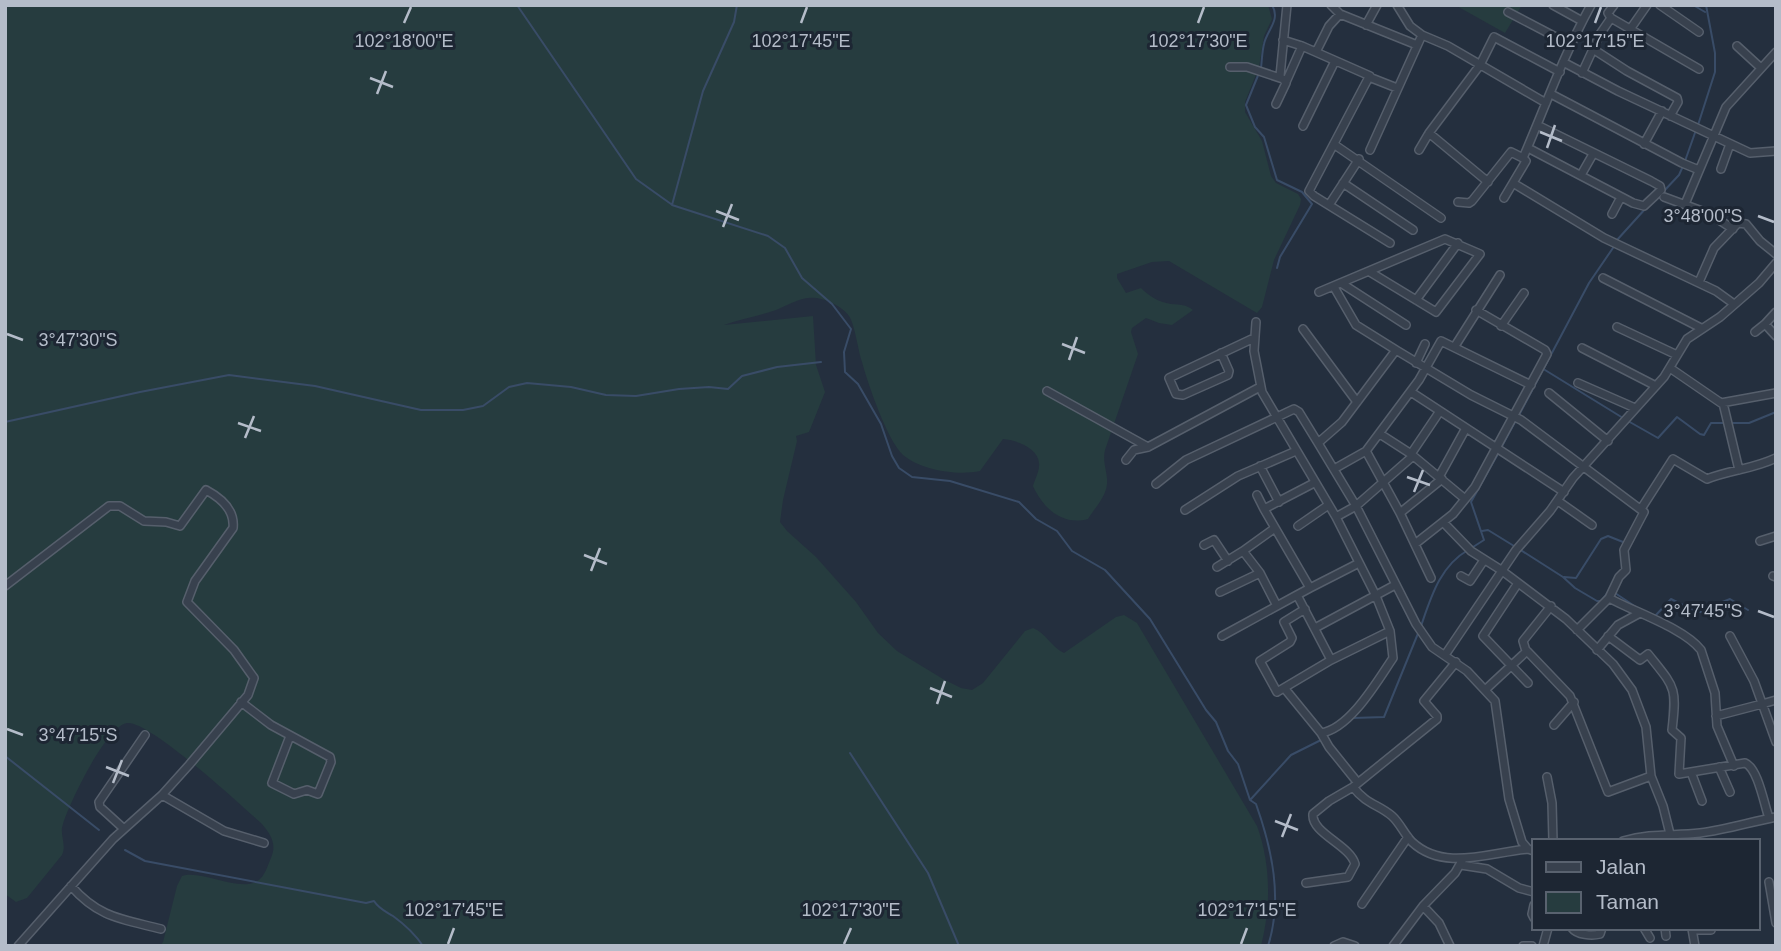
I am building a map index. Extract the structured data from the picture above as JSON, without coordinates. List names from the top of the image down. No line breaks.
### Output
{"legend":["Jalan","Taman"],"coordinates":["102°18'00\"E","102°17'45\"E","102°17'30\"E","102°17'15\"E","3°48'00\"S","3°47'30\"S","3°47'45\"S","3°47'15\"S"]}
